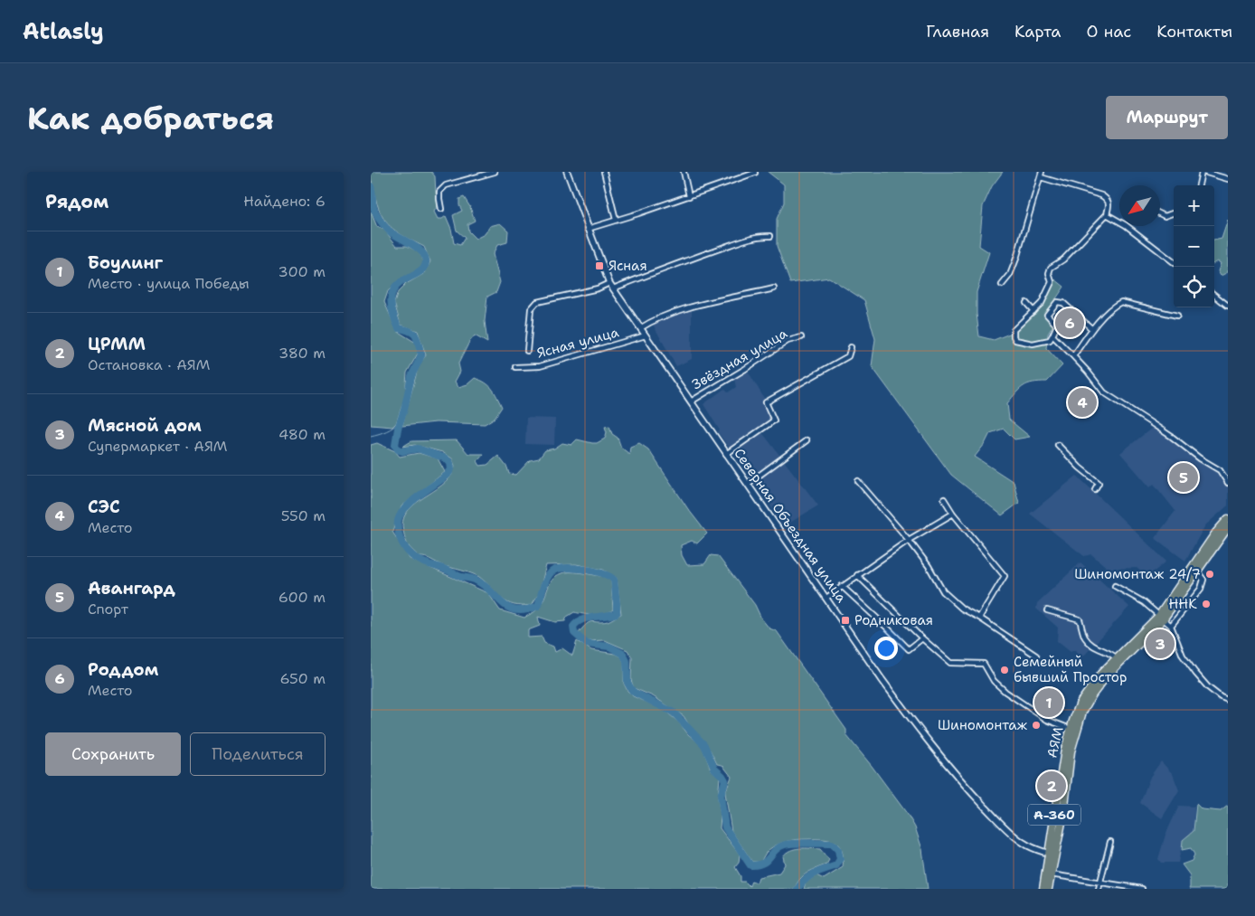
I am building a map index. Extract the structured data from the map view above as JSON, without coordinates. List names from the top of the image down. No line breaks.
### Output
{"streets":{"highway":["АЯМ","А-360"],"street":["Ясная улица","Звёздная улица","Северная Объездная улица"]},"crossings":[["Ясная улица","Северная Объездная улица"],["Звёздная улица","Северная Объездная улица"],["Северная Объездная улица","АЯМ"]],"places":{"transit":["Ясная","Родниковая"],"other":["Шиномонтаж 24/7","ННК","Семейный бывший Простор","Шиномонтаж"]},"north":"bottom left","page":{"header":"Atlasly","nav":["Главная","Карта","О нас","Контакты"],"buttons":["Маршрут",["Сохранить","Поделиться"]],"title":"Как добраться","heading":["Рядом","Найдено: 6"],"map_buttons":["+","−"],"list":[{"mark":"1","name":"Боулинг","note":"Место · улица Победы","value":"300 m"},{"mark":"2","name":"ЦРММ","note":"Остановка · АЯМ","value":"380 m"},{"mark":"3","name":"Мясной дом","note":"Супермаркет · АЯМ","value":"480 m"},{"mark":"4","name":"СЭС","note":"Место","value":"550 m"},{"mark":"5","name":"Авангард","note":"Спорт","value":"600 m"},{"mark":"6","name":"Роддом","note":"Место","value":"650 m"}],"pins":["6","4","5","3","1","2"]}}
